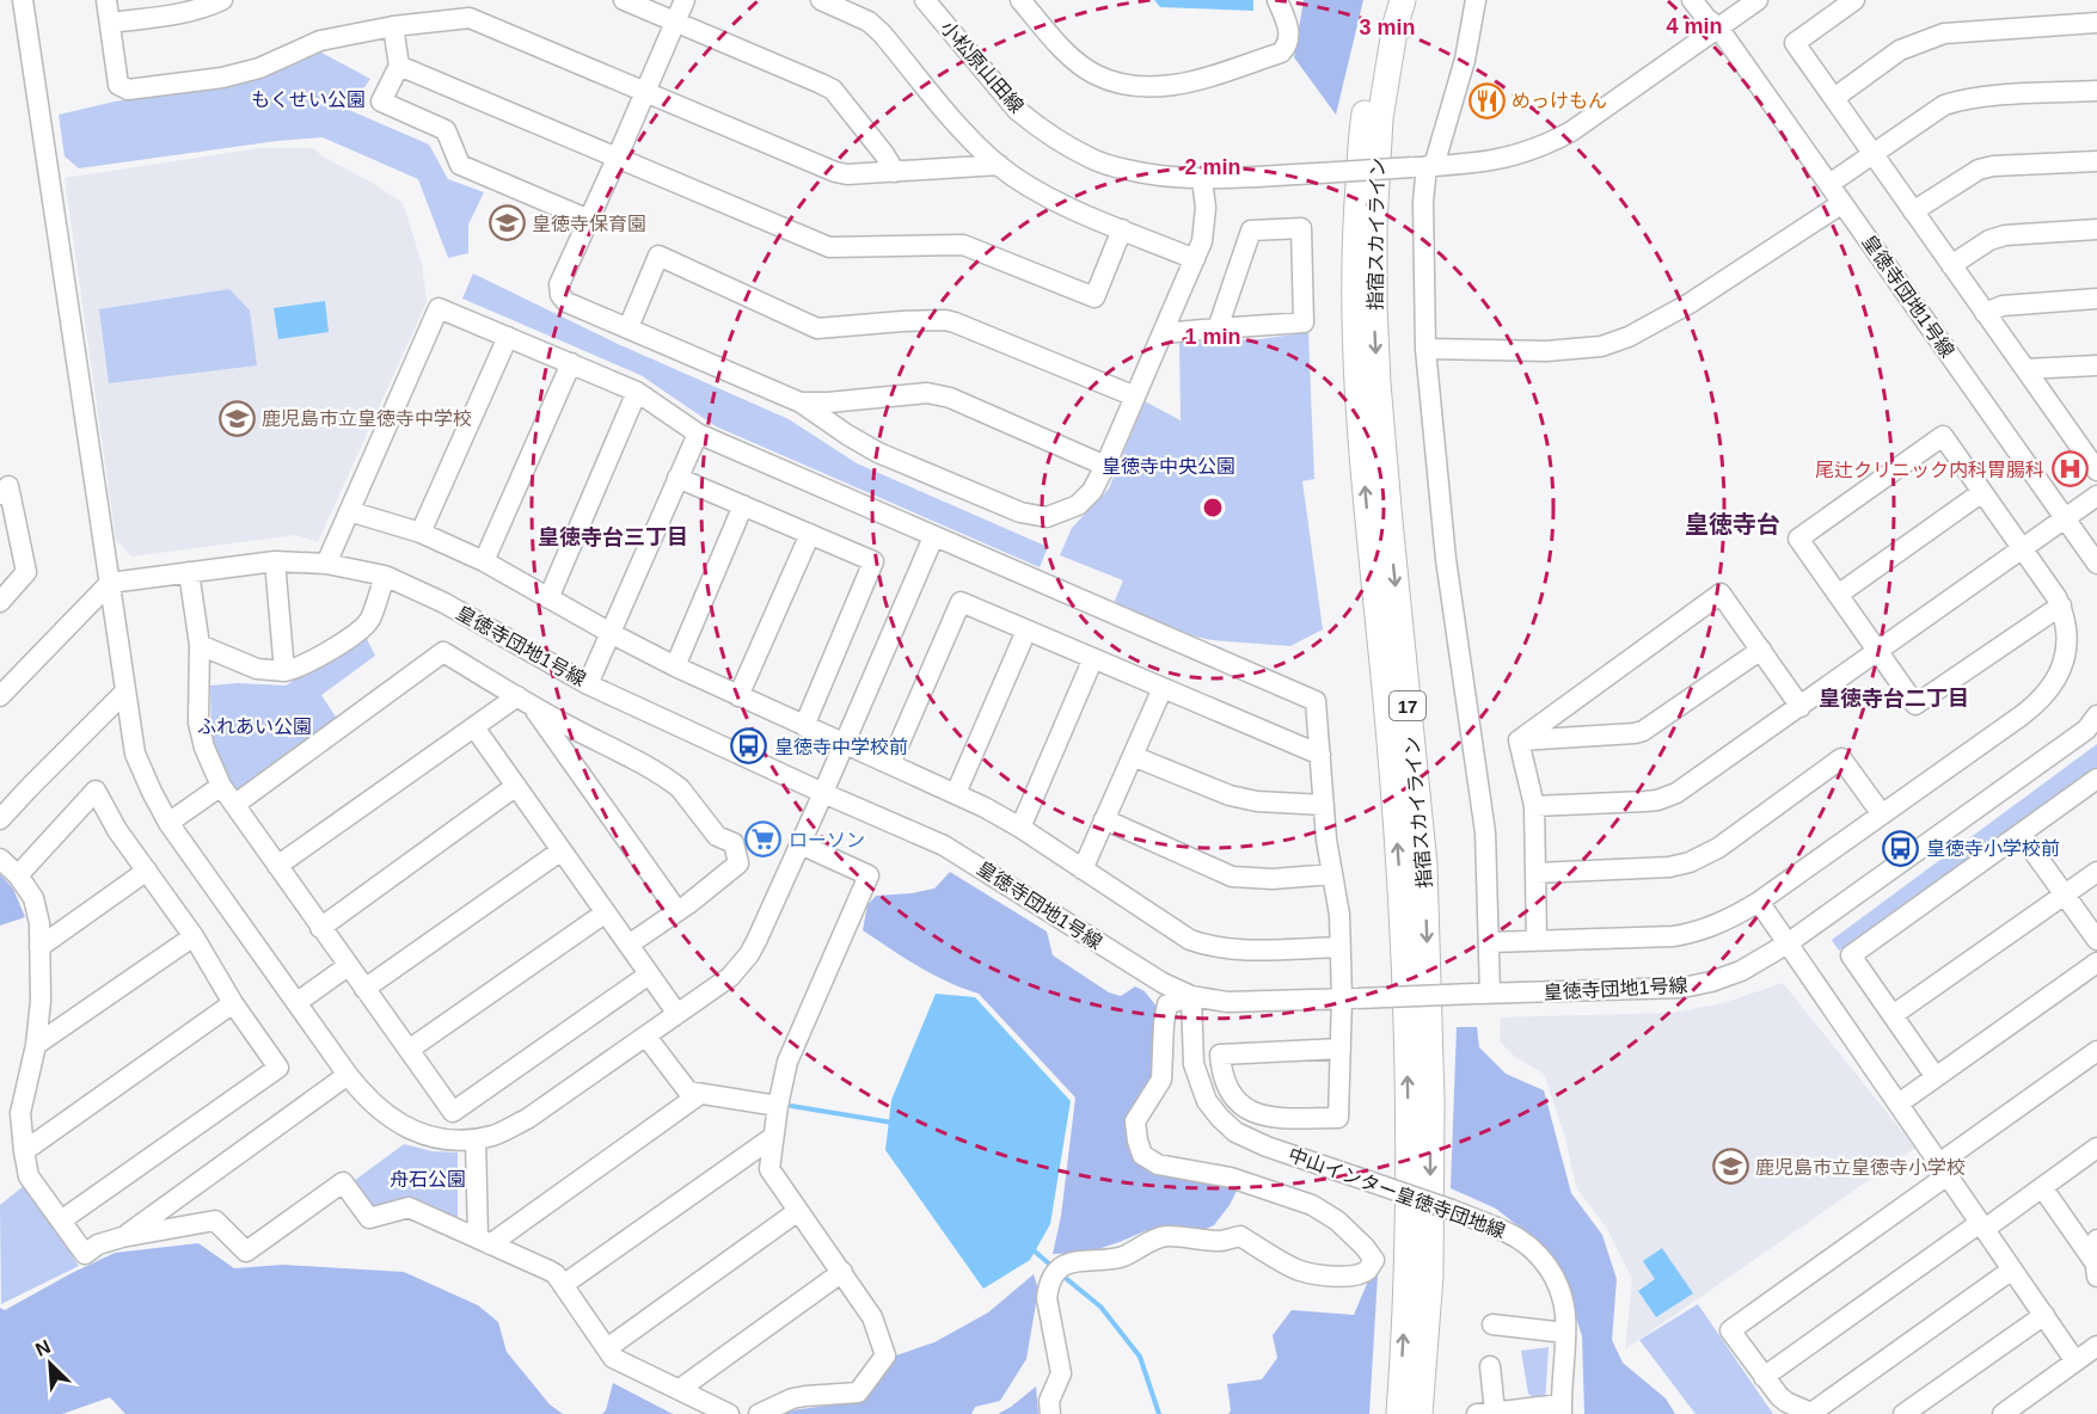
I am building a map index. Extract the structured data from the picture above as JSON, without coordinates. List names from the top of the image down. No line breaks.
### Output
{"streets":{"main road":["指宿スカイライン","17"],"street":["小松原山田線","皇徳寺団地1号線","中山インター皇徳寺団地線"]},"crossings":[["小松原山田線","皇徳寺団地1号線"],["皇徳寺団地1号線","中山インター皇徳寺団地線"]],"districts":["皇徳寺台","皇徳寺台三丁目","皇徳寺台二丁目"],"parks":["もくせい公園","皇徳寺中央公園","ふれあい公園","舟石公園"],"places":{"restaurant":["めっけもん"],"school or university":["皇徳寺保育園","鹿児島市立皇徳寺中学校","鹿児島市立皇徳寺小学校"],"hospital":["尾辻クリニック内科胃腸科"],"bus stop":["皇徳寺中学校前","皇徳寺小学校前"],"supermarket":["ローソン"]},"north":"top left","rings":["4 min","3 min","2 min","1 min"]}
